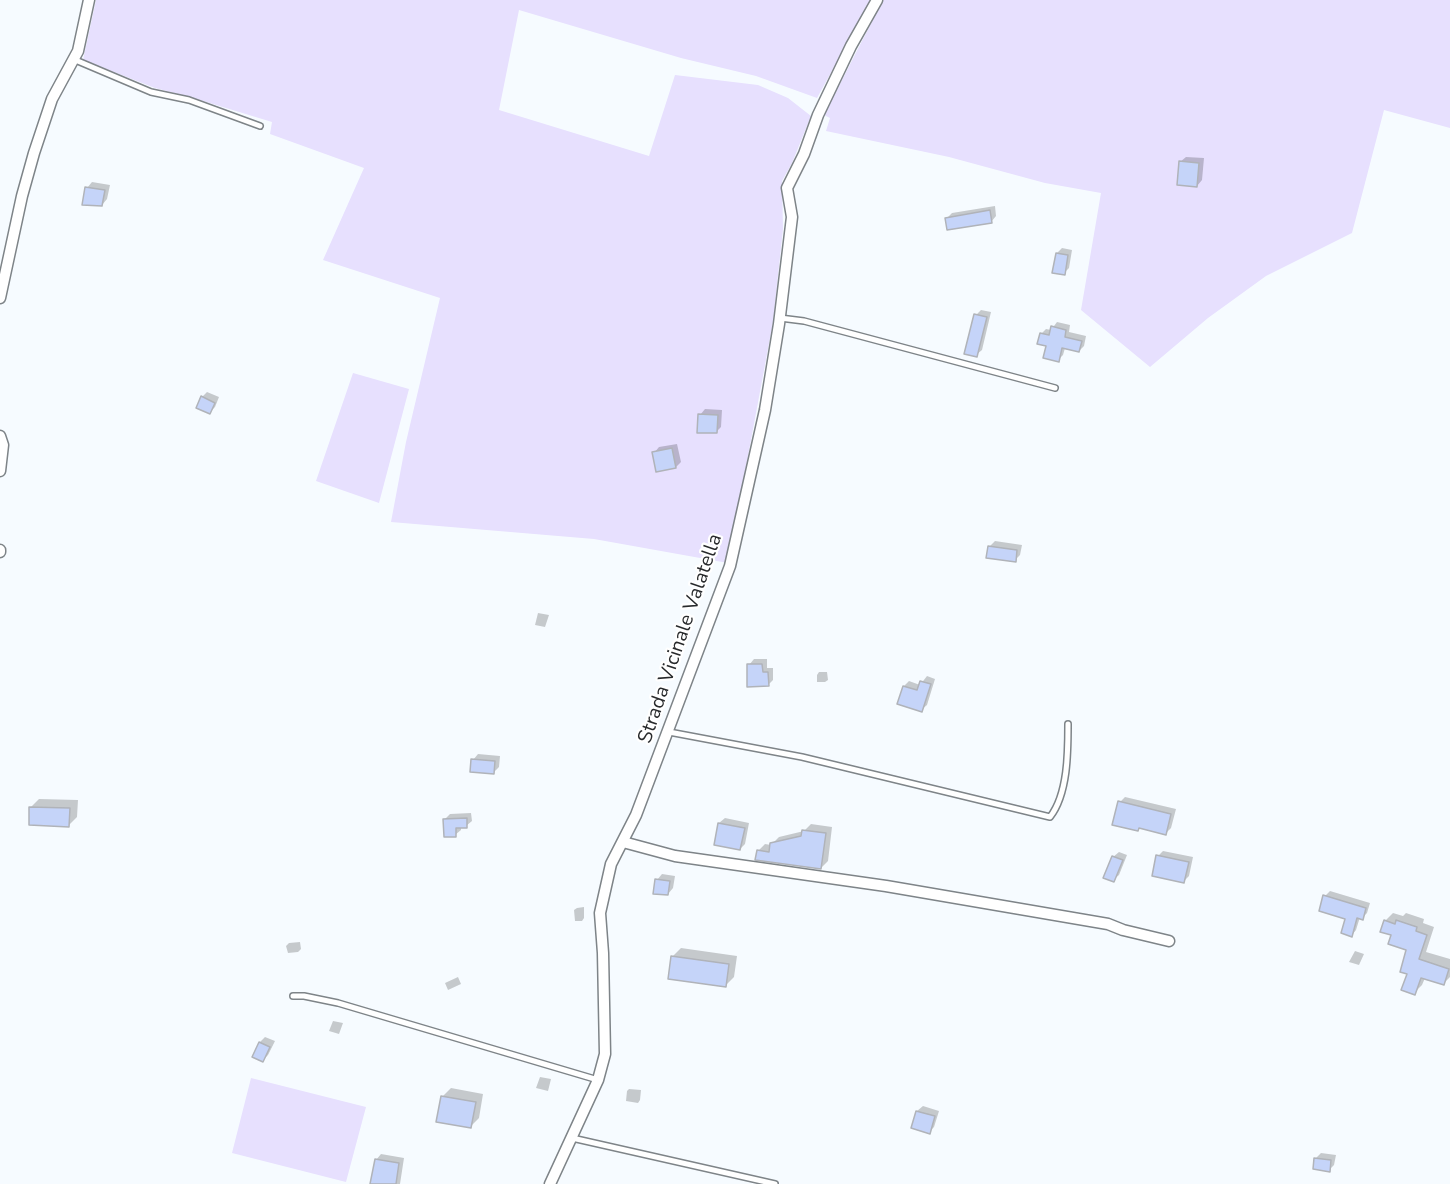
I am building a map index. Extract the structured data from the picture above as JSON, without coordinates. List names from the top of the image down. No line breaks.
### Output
{"streets":{"street":["Strada Vicinale Valatella"]}}
